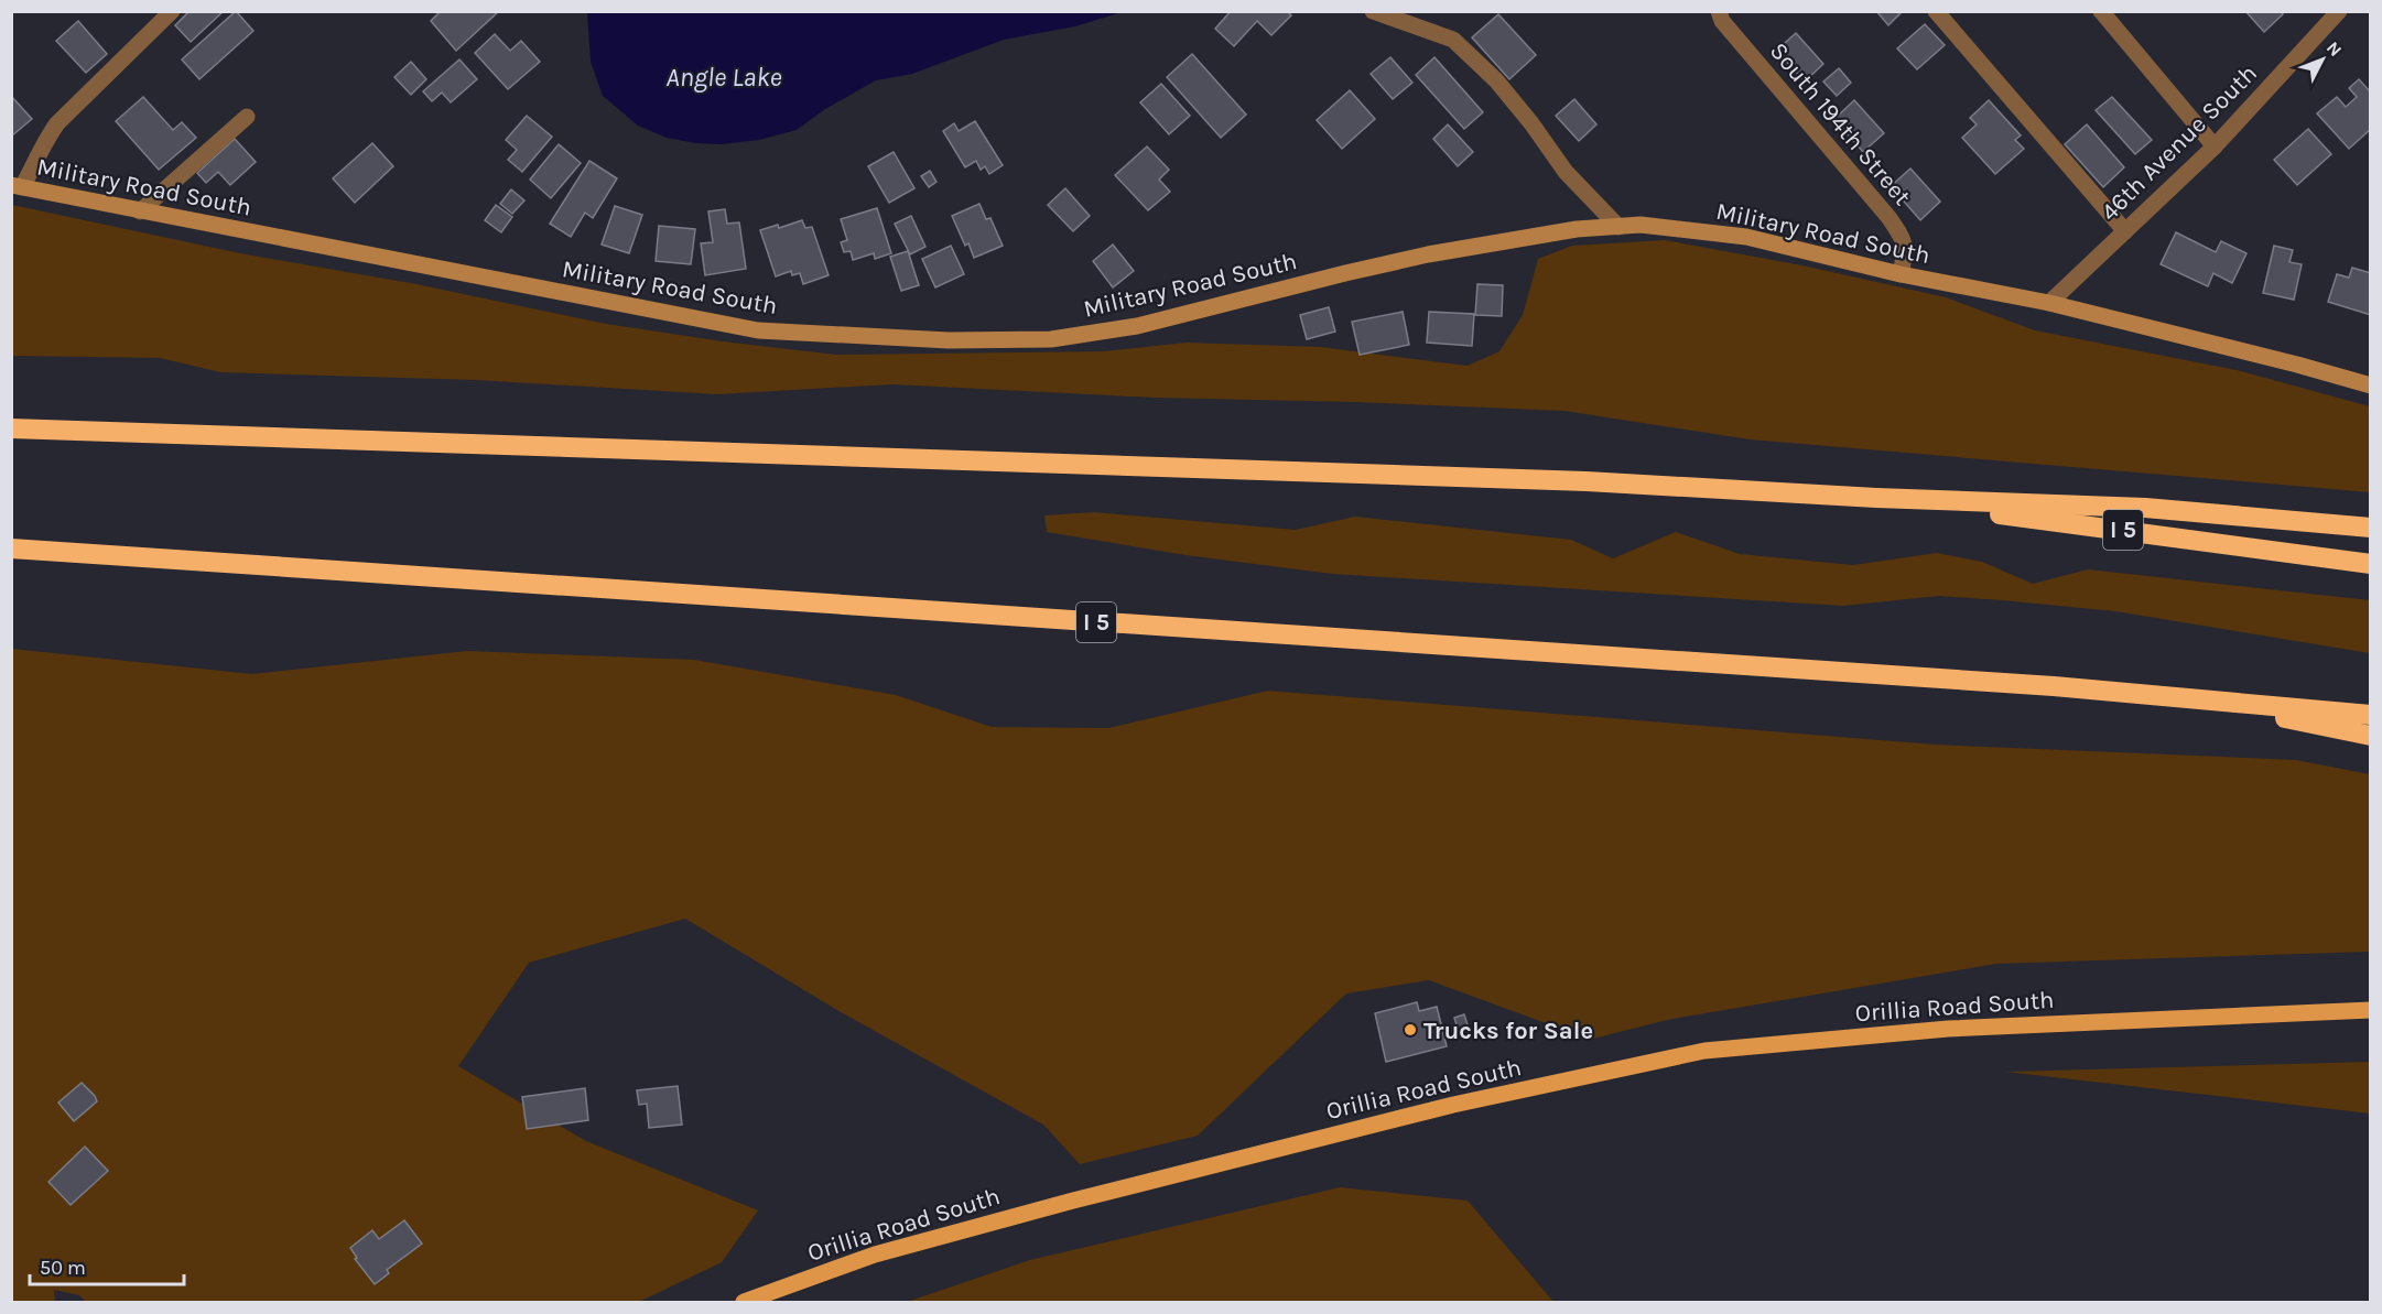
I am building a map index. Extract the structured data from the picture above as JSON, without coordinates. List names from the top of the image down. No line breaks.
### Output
{"streets":{"highway":["I 5"],"main road":["Military Road South","Orillia Road South"],"street":["South 194th Street","46th Avenue South"]},"crossings":[["South 194th Street","Military Road South"],["46th Avenue South","Military Road South"]],"water":["Angle Lake"],"places":["Trucks for Sale"],"scale_bar":"50 m","north":"top right"}
